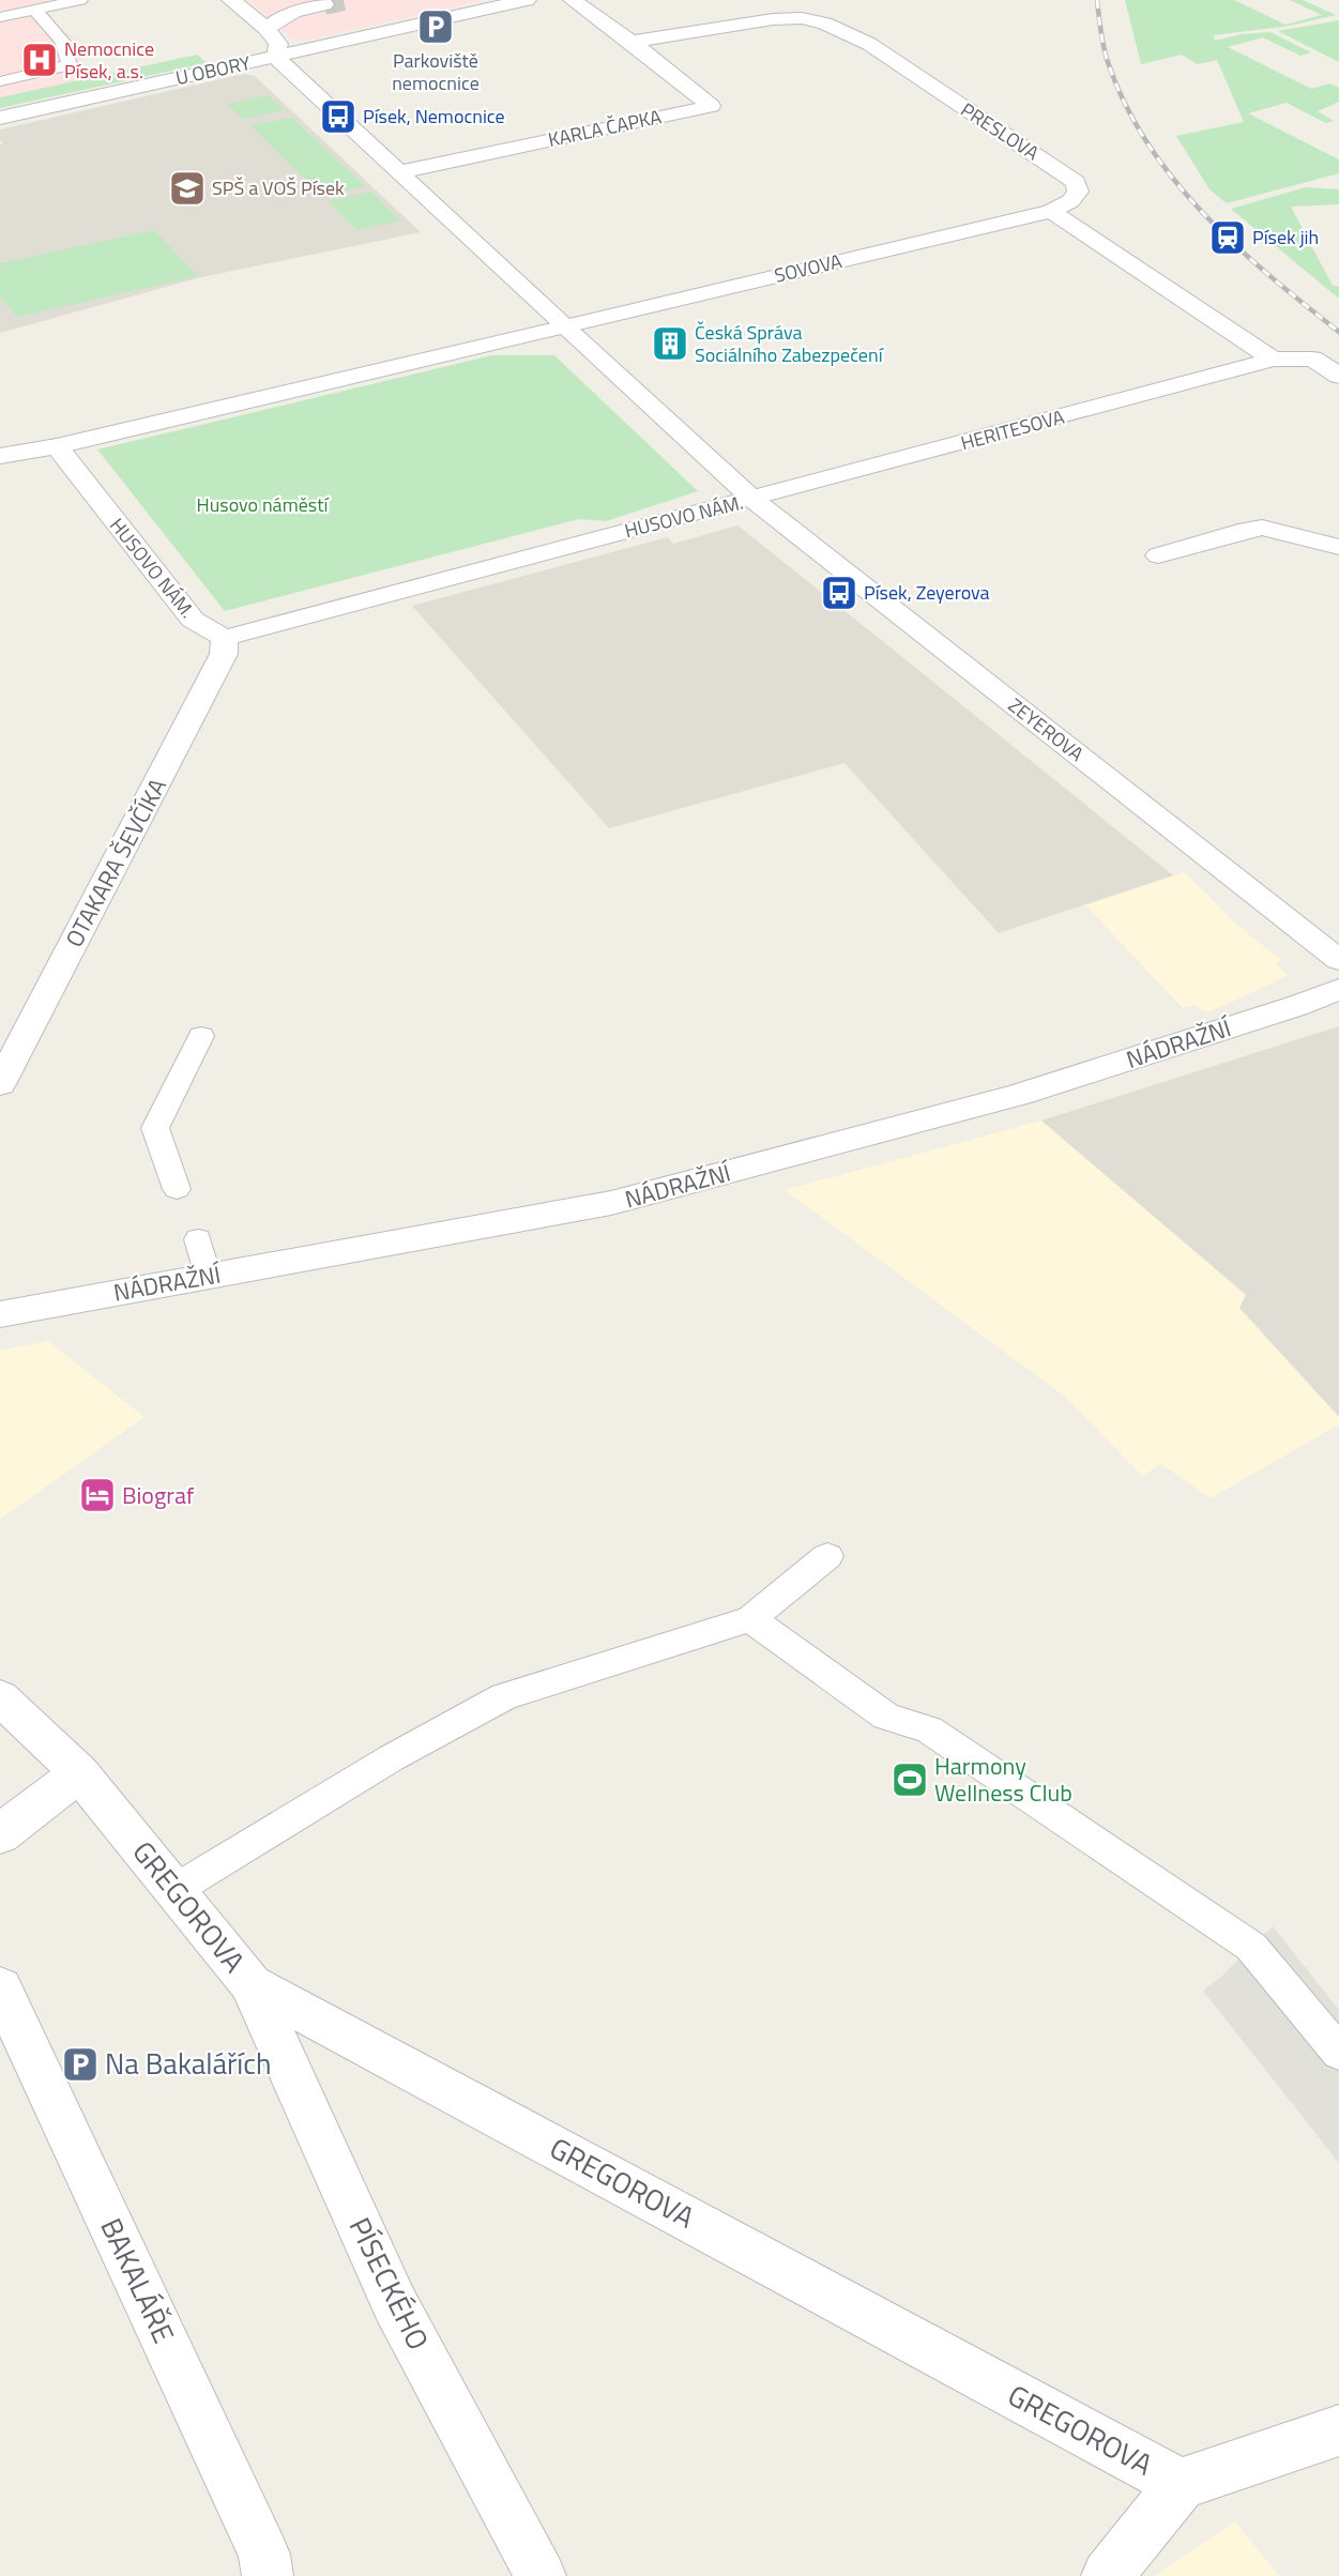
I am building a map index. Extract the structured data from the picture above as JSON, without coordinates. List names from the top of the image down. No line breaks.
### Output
{"streets":{"street":["U OBORY","KARLA ČAPKA","PRESLOVA","SOVOVA","HERITESOVA","HUSOVO NÁM.","ZEYEROVA","OTAKARA ŠEVČÍKA","NÁDRAŽNÍ","GREGOROVA","BAKALÁŘE","PÍSECKÉHO"]},"crossings":[["KARLA ČAPKA","PRESLOVA"],["PRESLOVA","SOVOVA"],["SOVOVA","HUSOVO NÁM."],["HERITESOVA","HUSOVO NÁM."],["HERITESOVA","ZEYEROVA"],["HUSOVO NÁM.","ZEYEROVA"],["HUSOVO NÁM.","OTAKARA ŠEVČÍKA"],["GREGOROVA","PÍSECKÉHO"]],"parks":["Husovo náměstí"],"places":{"parking":["Parkoviště nemocnice","Na Bakalářích"],"hospital":["Nemocnice Písek, a.s."],"bus stop":["Písek, Nemocnice","Písek, Zeyerova"],"school or university":["SPŠ a VOŠ Písek"],"station":["Písek jih"],"building":["Česká Správa Sociálního Zabezpečení"],"hotel":["Biograf"],"sports":["Harmony Wellness Club"]}}
